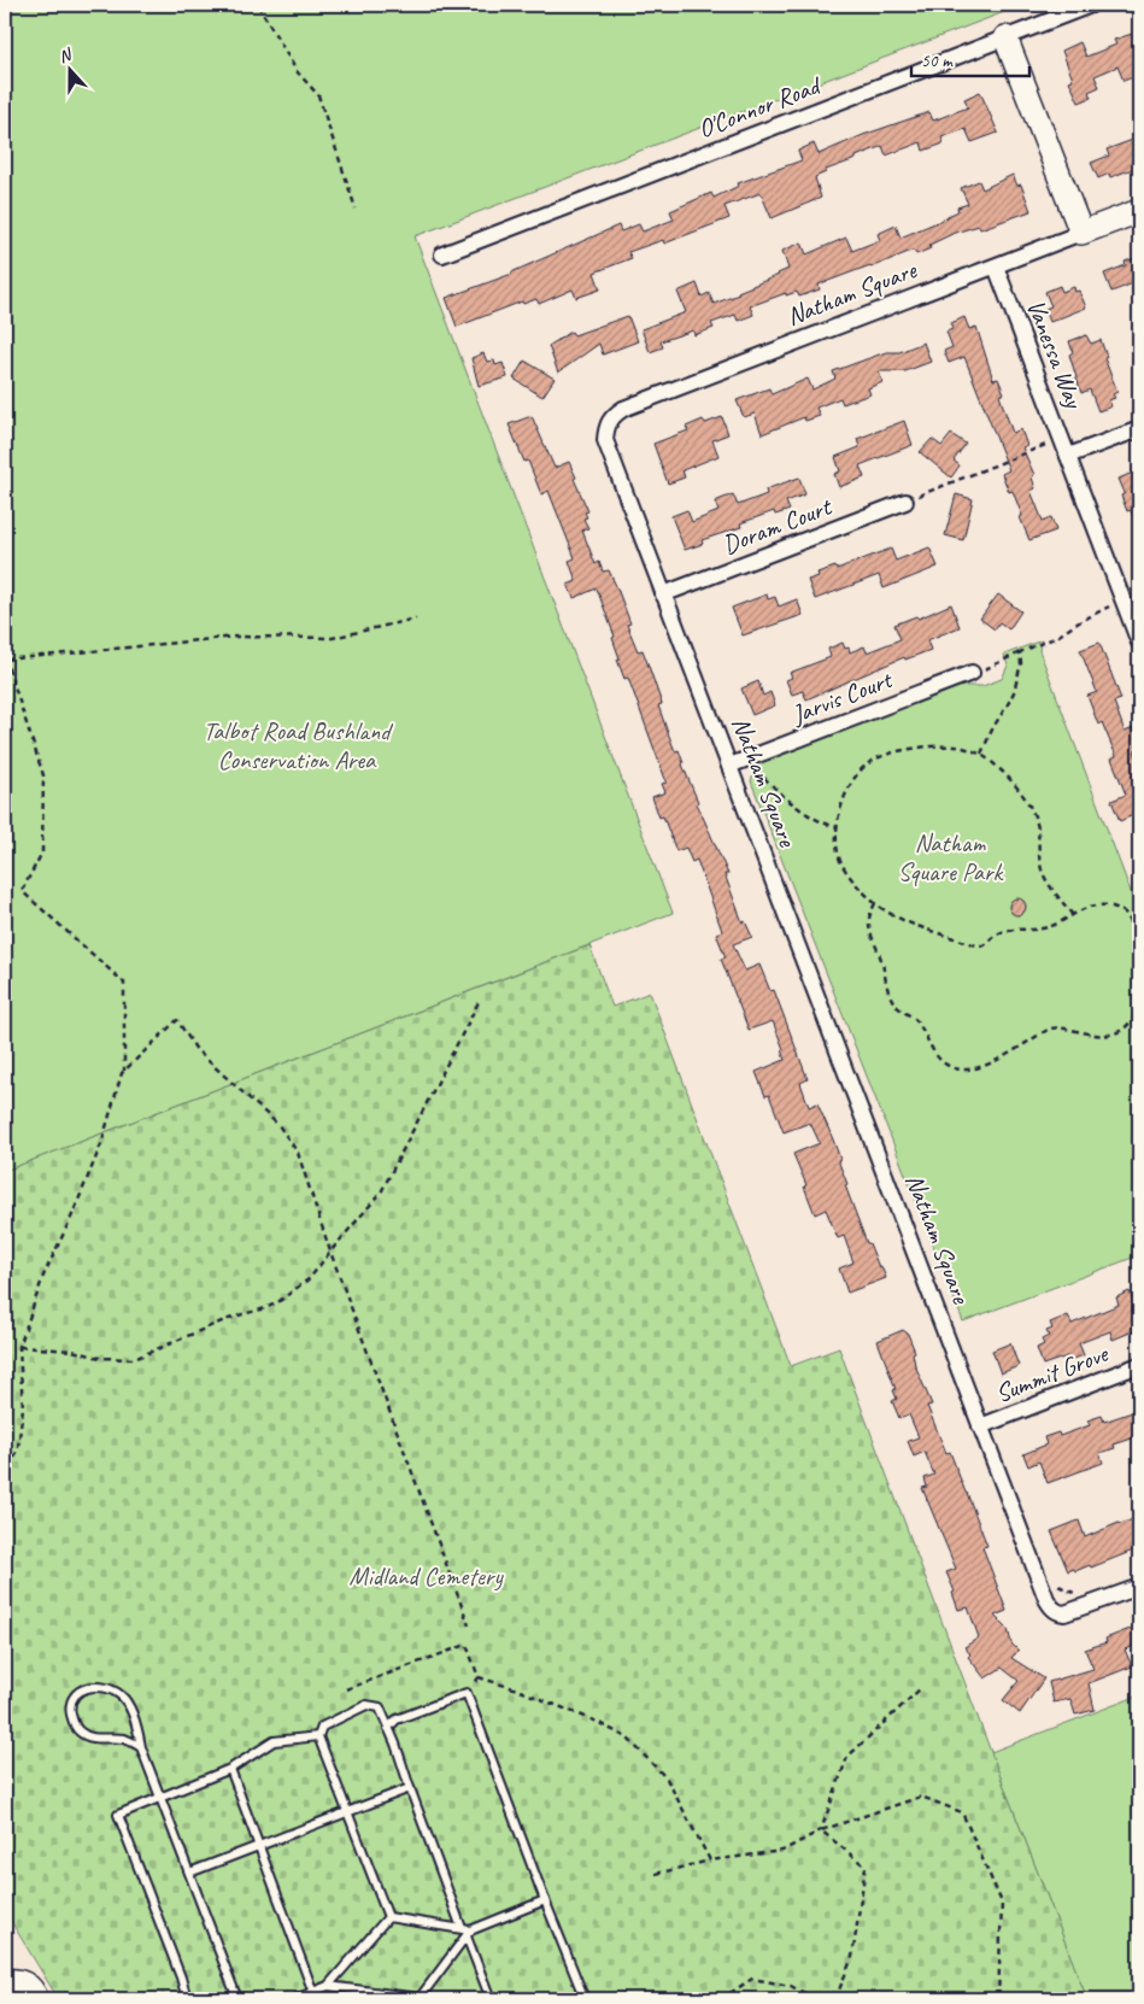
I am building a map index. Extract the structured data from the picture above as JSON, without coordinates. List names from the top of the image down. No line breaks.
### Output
{"streets":{"street":["O'Connor Road","Natham Square","Vanessa Way","Doram Court","Jarvis Court","Summit Grove"]},"crossings":[["Natham Square","Vanessa Way"],["Natham Square","Doram Court"],["Natham Square","Jarvis Court"],["Natham Square","Summit Grove"]],"parks":["Talbot Road Bushland Conservation Area","Natham Square Park","Midland Cemetery"],"scale_bar":"50 m","north":"top"}
